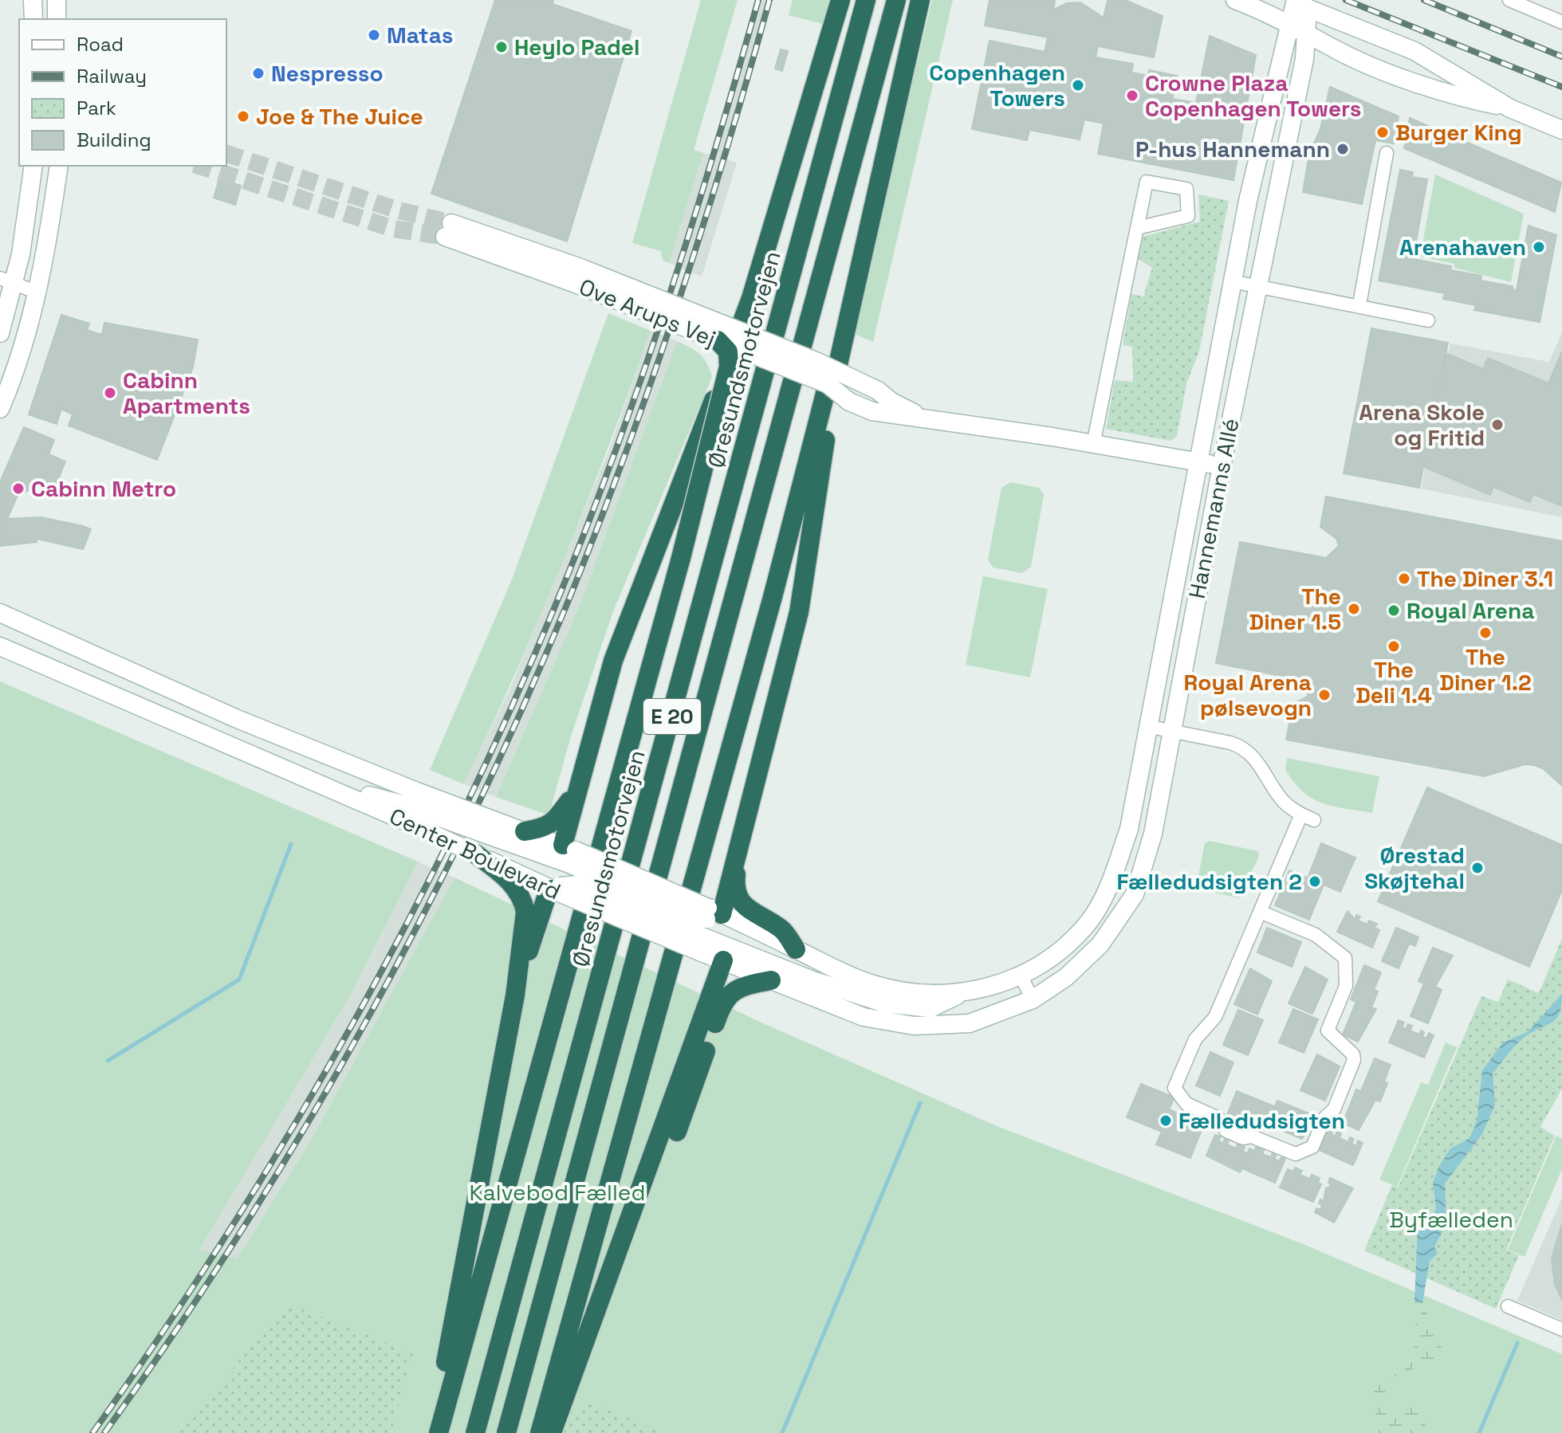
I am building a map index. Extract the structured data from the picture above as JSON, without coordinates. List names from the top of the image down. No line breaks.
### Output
{"streets":{"highway":["Øresundsmotorvejen","E 20"],"street":["Ove Arups Vej","Hannemanns Allé","Center Boulevard"]},"crossings":[["Ove Arups Vej","Hannemanns Allé"],["Hannemanns Allé","Center Boulevard"]],"parks":["Kalvebod Fælled","Byfælleden"],"places":["Matas","Heylo Padel","Nespresso","Copenhagen Towers","Crowne Plaza Copenhagen Towers","Joe & The Juice","Burger King","P-hus Hannemann","Arenahaven","Cabinn Apartments","Arena Skole og Fritid","Cabinn Metro","The Diner 3.1","The Diner 1.5","Royal Arena","The Diner 1.2","The Deli 1.4","Royal Arena pølsevogn","Ørestad Skøjtehal","Fælledudsigten 2","Fælledudsigten"],"legend":["Road","Railway","Park","Building"]}
